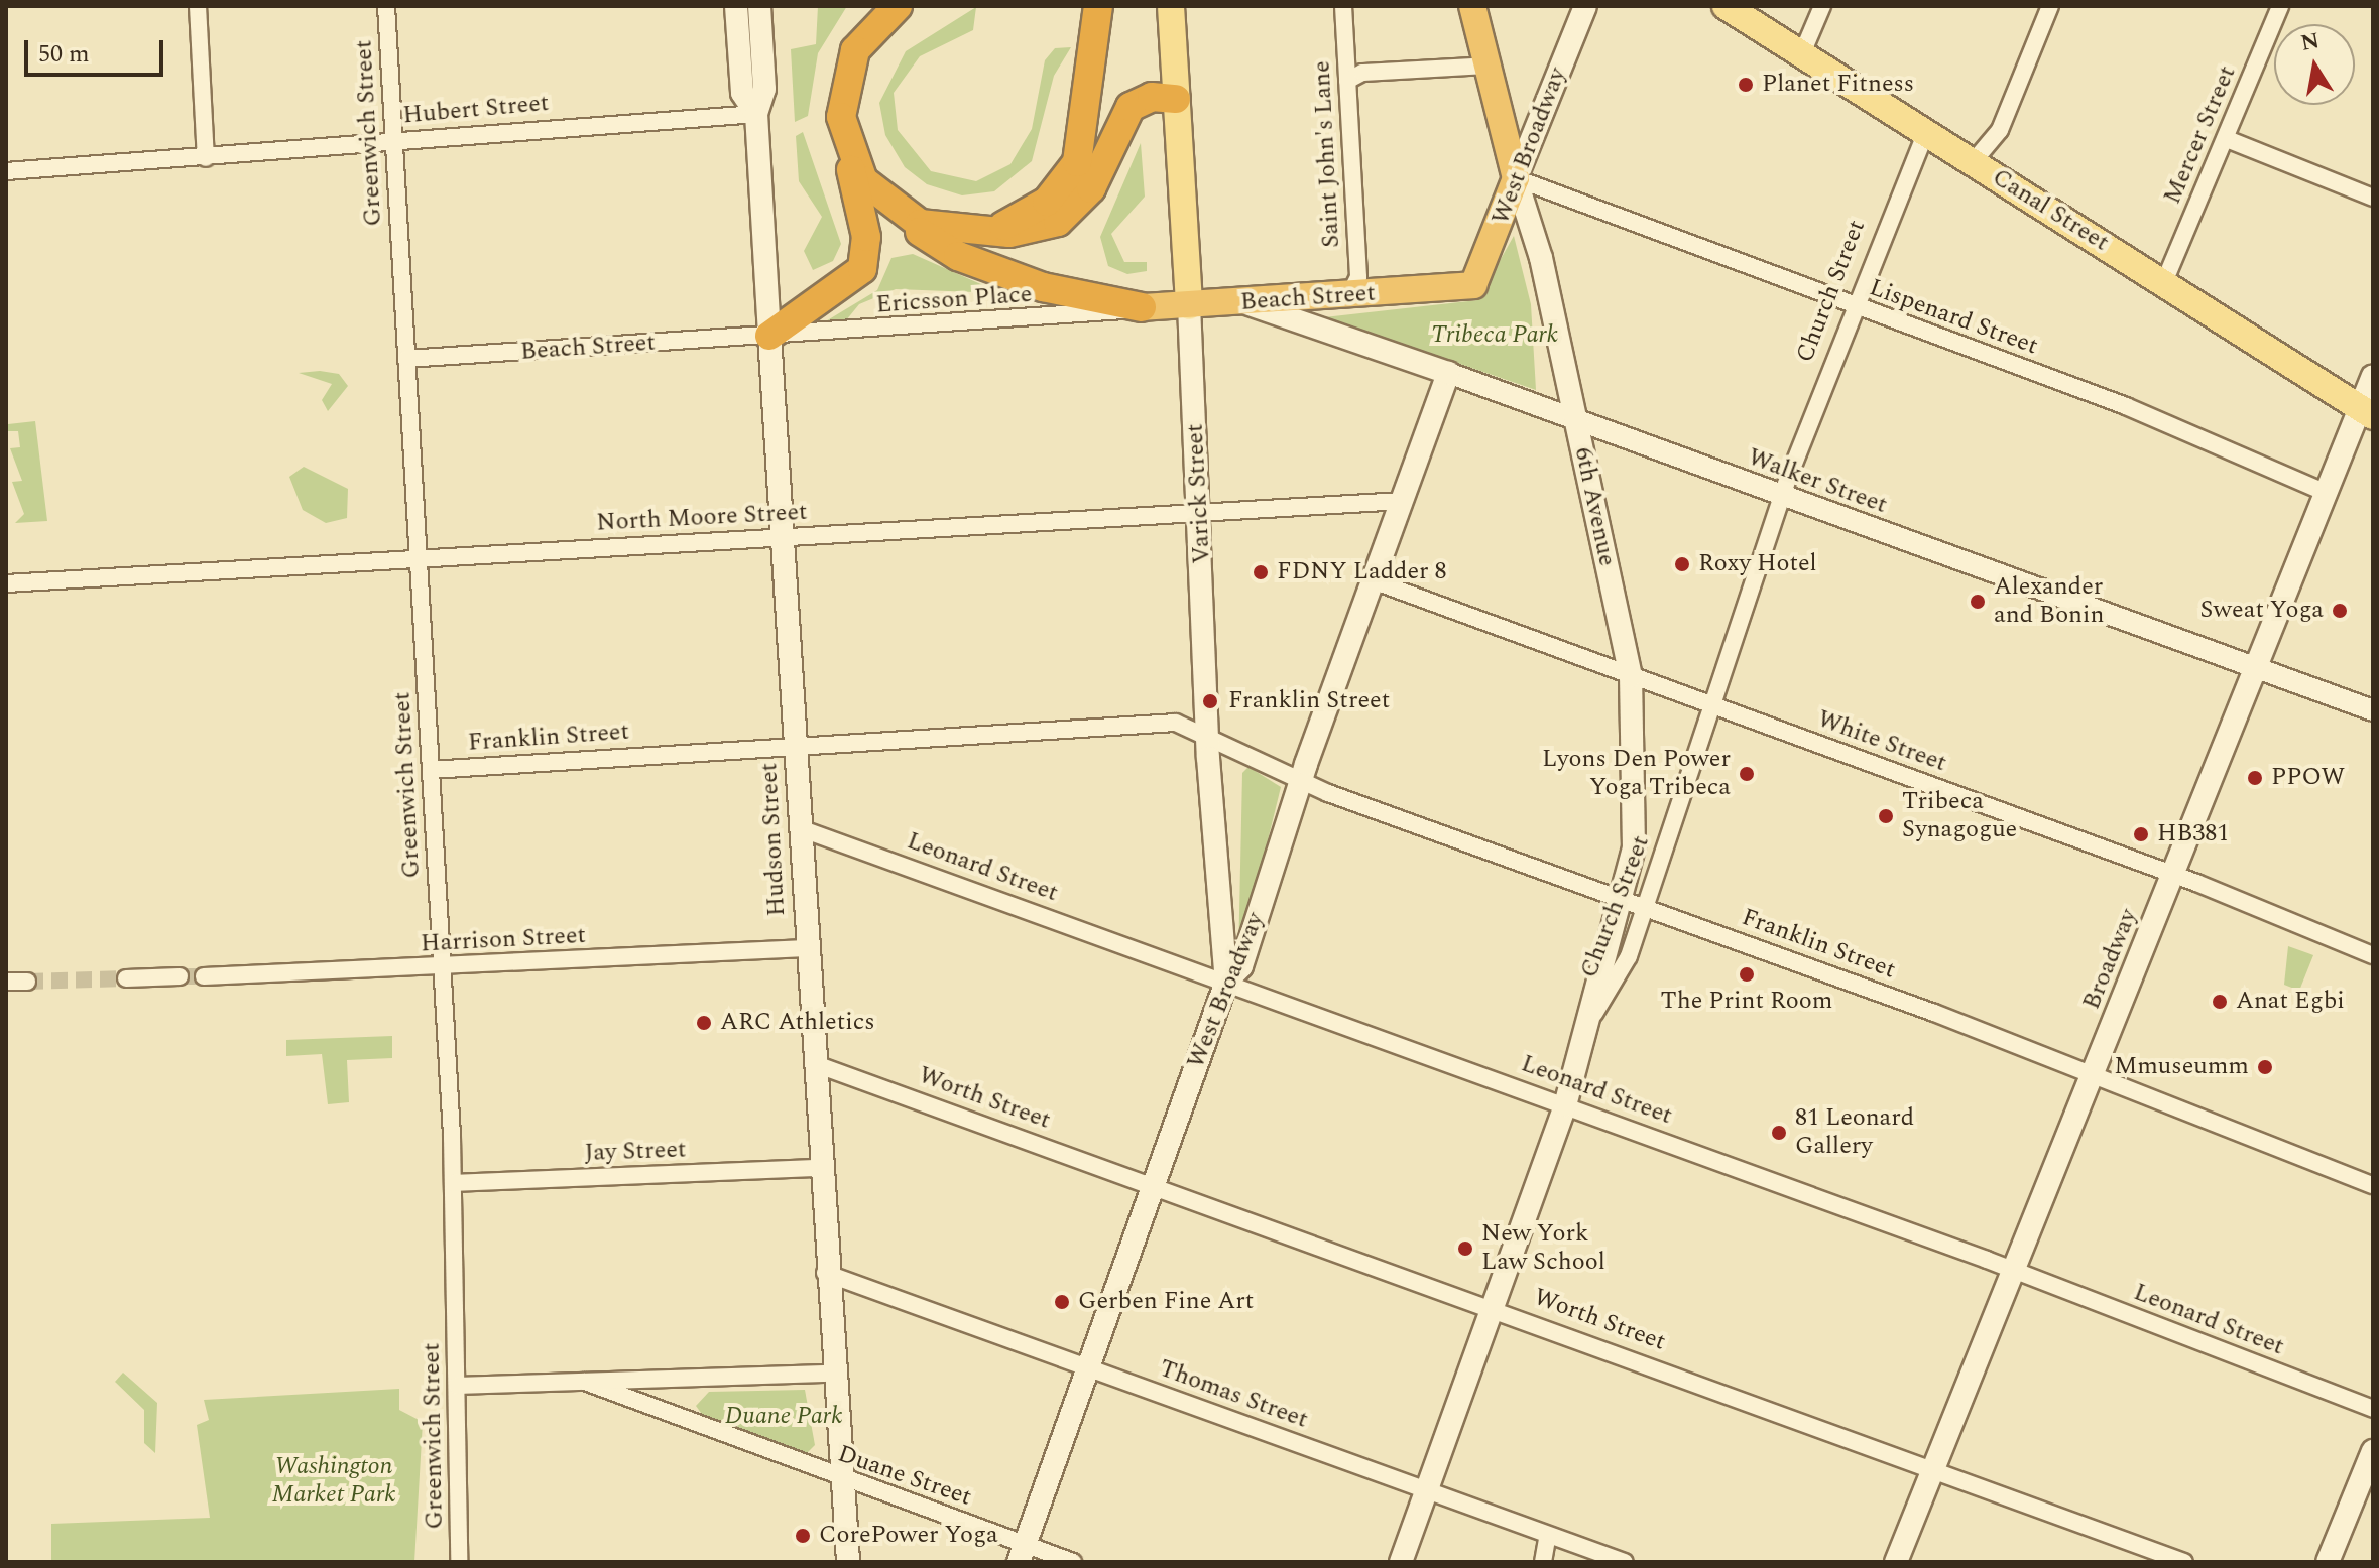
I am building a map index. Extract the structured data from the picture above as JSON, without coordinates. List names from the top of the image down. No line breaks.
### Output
{"streets":{"highway":["West Broadway","Beach Street","6th Avenue"],"main road":["Canal Street","Church Street","Walker Street","Varick Street","Hudson Street","Broadway"],"street":["Hubert Street","Greenwich Street","Mercer Street","Saint John's Lane","Ericsson Place","Lispenard Street","North Moore Street","Franklin Street","White Street","Leonard Street","Harrison Street","Worth Street","Jay Street","Thomas Street","Duane Street"]},"crossings":[["Hubert Street","Greenwich Street"],["Hubert Street","Hudson Street"],["Greenwich Street","Beach Street"],["Greenwich Street","North Moore Street"],["Greenwich Street","Franklin Street"],["Greenwich Street","Harrison Street"],["Greenwich Street","Jay Street"],["Greenwich Street","Duane Street"],["Mercer Street","Canal Street"],["West Broadway","Beach Street"],["West Broadway","Lispenard Street"],["West Broadway","Walker Street"],["West Broadway","Varick Street"],["West Broadway","6th Avenue"],["West Broadway","North Moore Street"],["West Broadway","Franklin Street"],["West Broadway","White Street"],["West Broadway","Leonard Street"],["West Broadway","Worth Street"],["West Broadway","Thomas Street"],["West Broadway","Duane Street"],["Saint John's Lane","Beach Street"],["Canal Street","Church Street"],["Canal Street","Broadway"],["Church Street","Lispenard Street"],["Church Street","Walker Street"],["Church Street","6th Avenue"],["Church Street","Franklin Street"],["Church Street","White Street"],["Church Street","Leonard Street"],["Church Street","Worth Street"],["Church Street","Thomas Street"],["Beach Street","Ericsson Place"],["Beach Street","Walker Street"],["Beach Street","Varick Street"],["Beach Street","Hudson Street"],["Ericsson Place","Hudson Street"],["Lispenard Street","6th Avenue"],["Lispenard Street","Broadway"],["Walker Street","6th Avenue"],["Walker Street","Broadway"],["Varick Street","North Moore Street"],["Varick Street","Franklin Street"],["Varick Street","Leonard Street"],["6th Avenue","Franklin Street"],["6th Avenue","White Street"],["North Moore Street","Hudson Street"],["Franklin Street","Hudson Street"],["Franklin Street","Broadway"],["White Street","Broadway"],["Hudson Street","Leonard Street"],["Hudson Street","Harrison Street"],["Hudson Street","Worth Street"],["Hudson Street","Jay Street"],["Hudson Street","Thomas Street"],["Hudson Street","Duane Street"],["Leonard Street","Broadway"],["Broadway","Worth Street"]],"parks":["Tribeca Park","Duane Park","Washington Market Park"],"places":["Planet Fitness","Roxy Hotel","FDNY Ladder 8","Alexander and Bonin","Sweat Yoga","Franklin Street","Lyons Den Power Yoga Tribeca","PPOW","Tribeca Synagogue","HB381","The Print Room","Anat Egbi","ARC Athletics","Mmuseumm","81 Leonard Gallery","New York Law School","Gerben Fine Art","CorePower Yoga"],"scale_bar":"50 m","north":"top"}
